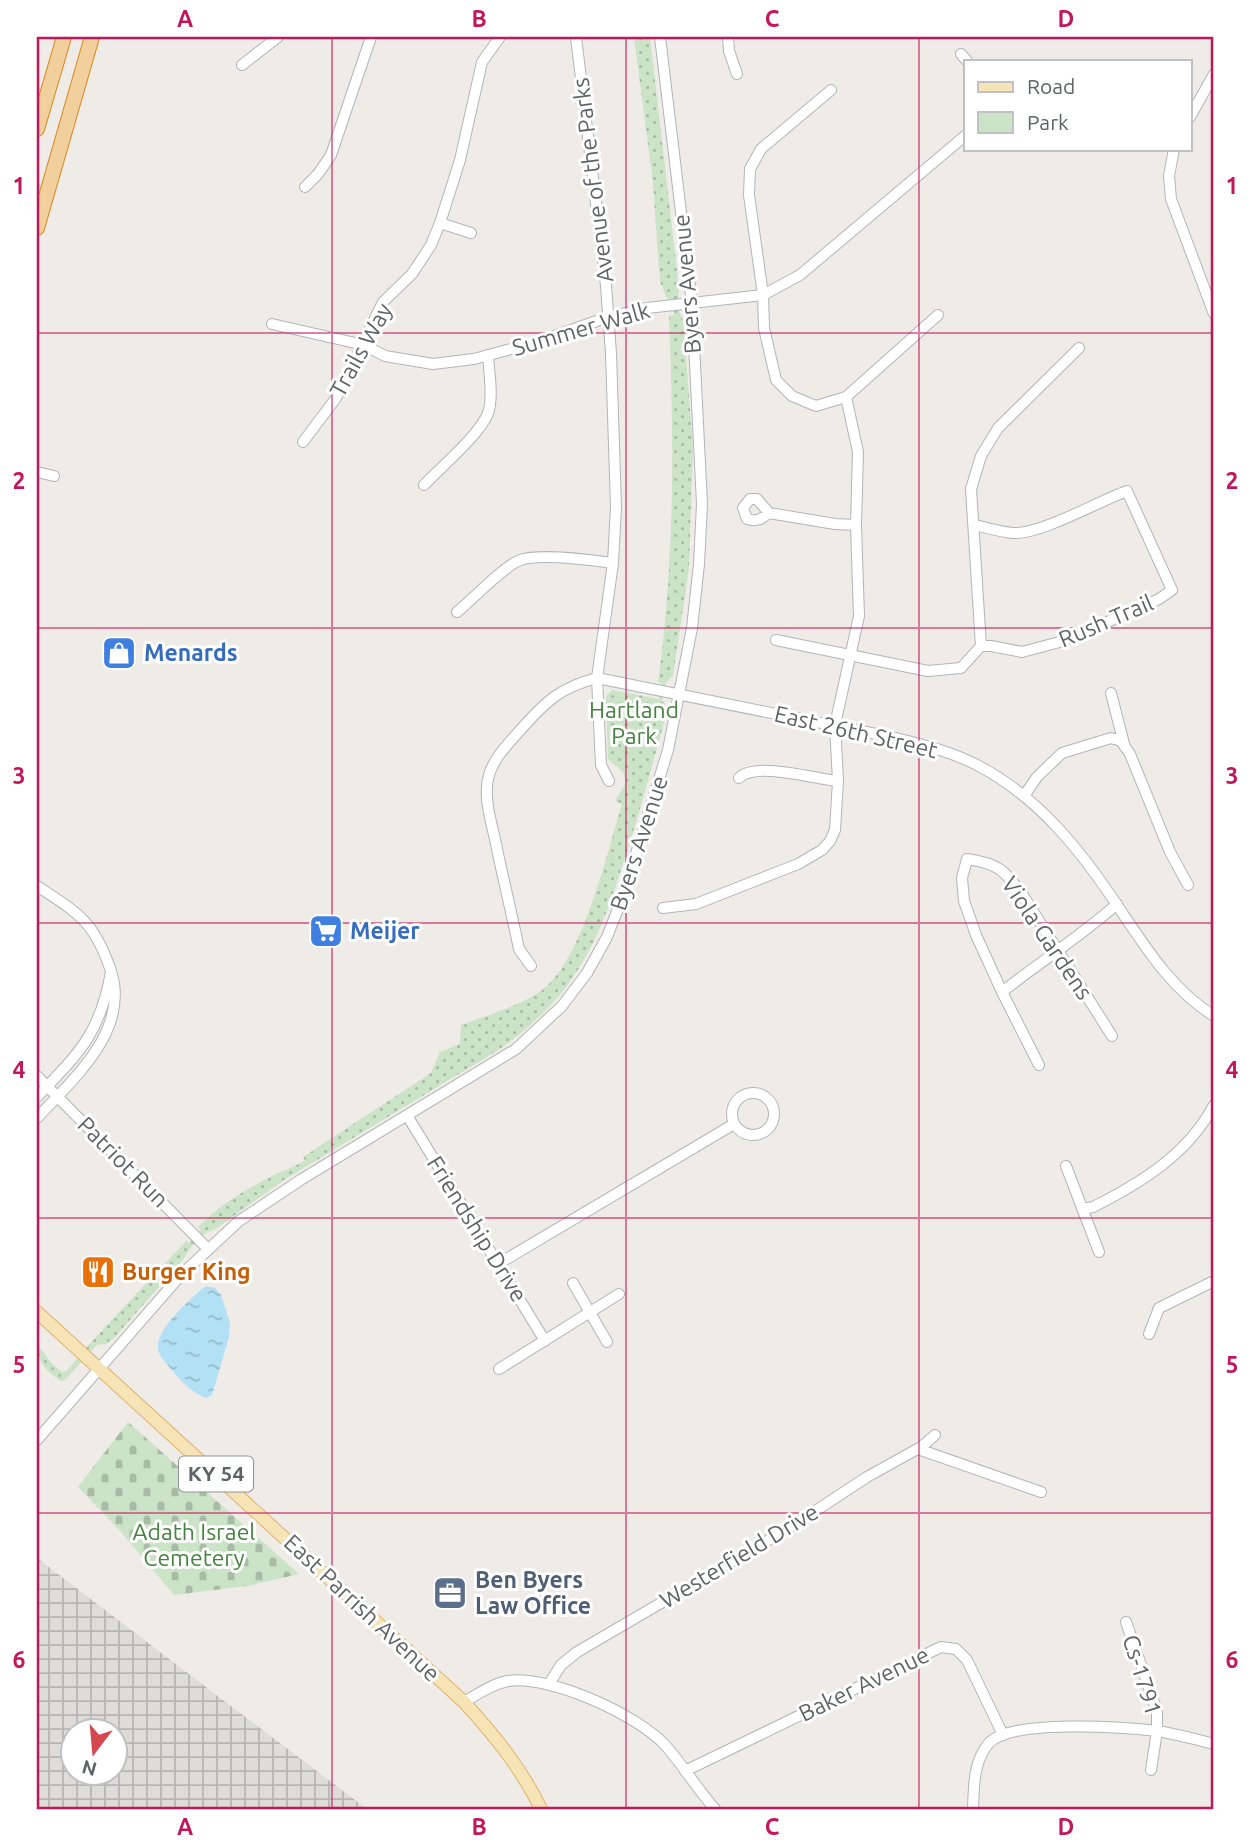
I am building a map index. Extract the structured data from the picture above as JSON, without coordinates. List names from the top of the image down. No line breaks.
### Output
{"streets":{"main road":["KY 54","East Parrish Avenue"],"street":["Avenue of the Parks","Byers Avenue","Summer Walk","Trails Way","Rush Trail","East 26th Street","Viola Gardens","Patriot Run","Friendship Drive","Westerfield Drive","Cs-1791","Baker Avenue"]},"crossings":[["Avenue of the Parks","Summer Walk"],["Avenue of the Parks","East 26th Street"],["Byers Avenue","Summer Walk"],["Byers Avenue","East 26th Street"],["Byers Avenue","Patriot Run"],["Byers Avenue","Friendship Drive"],["Byers Avenue","East Parrish Avenue"],["Summer Walk","Trails Way"]],"parks":["Hartland Park","Adath Israel Cemetery"],"places":{"shop":["Menards"],"supermarket":["Meijer"],"restaurant":["Burger King"],"office":["Ben Byers Law Office"]},"legend":["Road","Park"],"north":"bottom","grid":{"columns":["A","B","C","D"],"rows":["1","2","3","4","5","6"]}}
